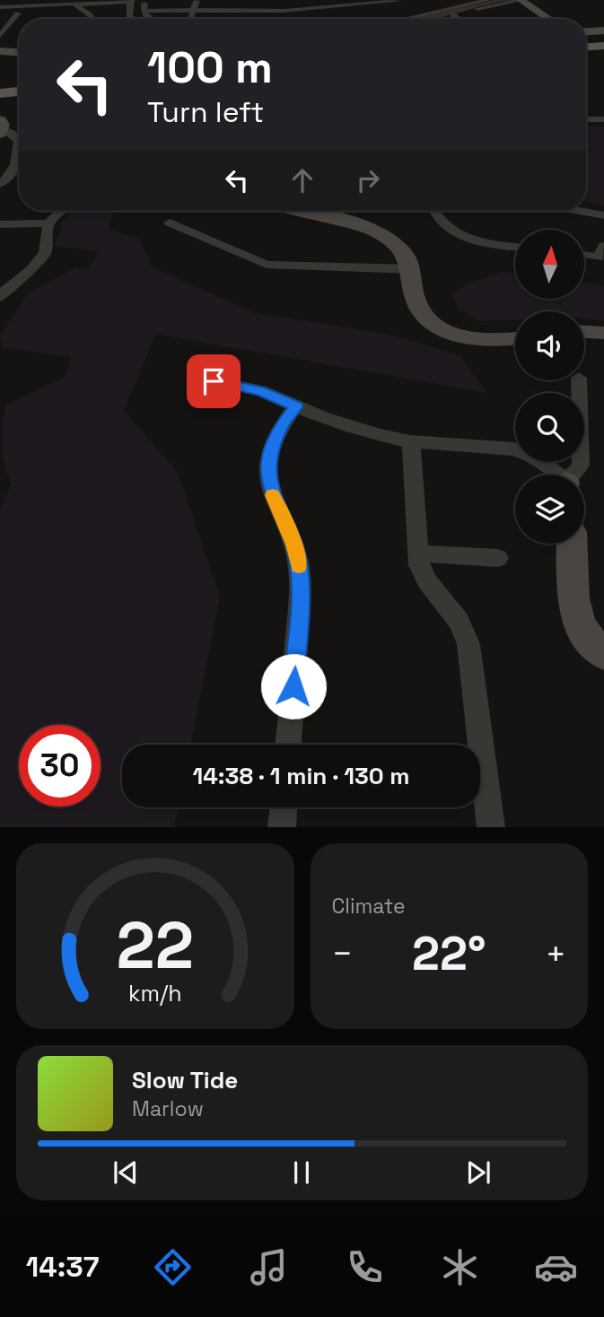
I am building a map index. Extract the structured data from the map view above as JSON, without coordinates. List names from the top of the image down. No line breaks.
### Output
{"north":"top","page":{"turn":["100 m","Turn left"],"limit":"30","trip":"14:38 · 1 min · 130 m","tile":"Climate","heat":["−","22°","+"],"song":["Slow Tide","Marlow"],"tabs":"14:37","gauge":["22","km/h"]}}
